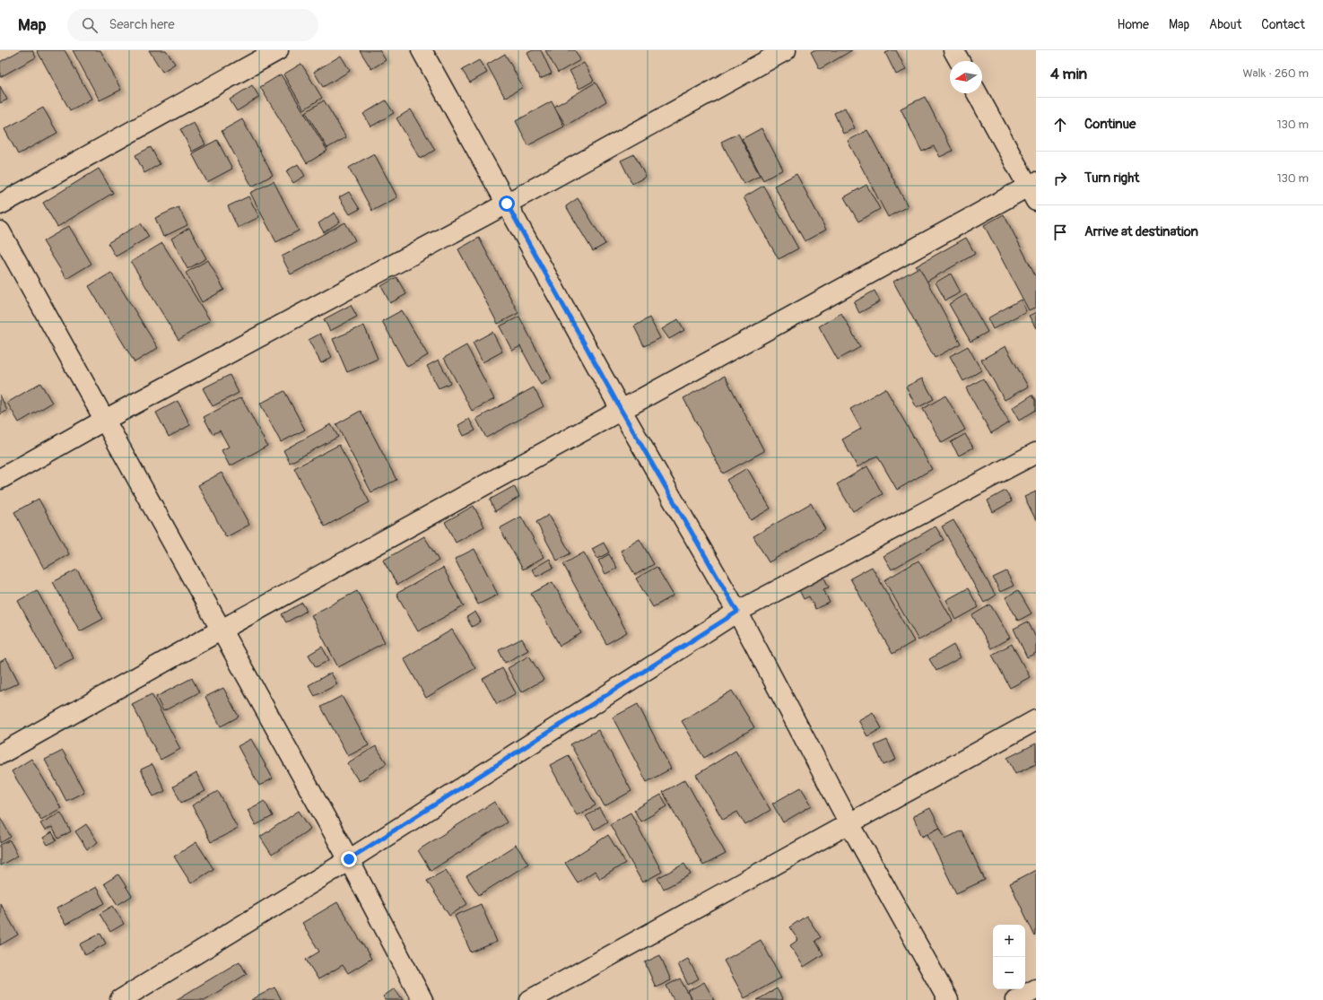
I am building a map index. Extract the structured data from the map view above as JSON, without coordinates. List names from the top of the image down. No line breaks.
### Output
{"north":"left","page":{"header":"Map","search":"Search here","nav":["Home","Map","About","Contact"],"heading":["4 min","Walk · 260 m"],"list":[["Continue","130 m"],["Turn right","130 m"],"Arrive at destination"],"map_buttons":["+","−"]}}
